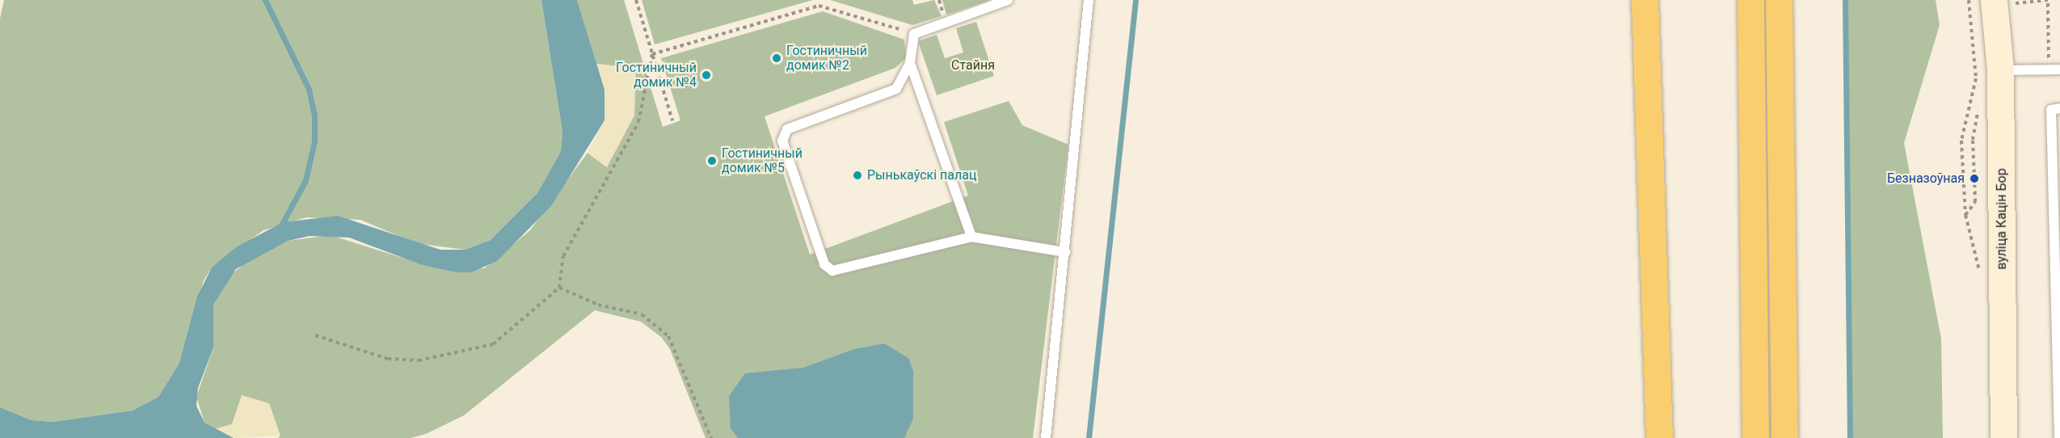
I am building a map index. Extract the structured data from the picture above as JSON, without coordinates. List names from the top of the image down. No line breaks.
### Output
{"streets":{"main road":["вуліца Кацін Бор"]},"parks":["Стайня"],"places":["Гостиничный домик №2","Гостиничный домик №4","Гостиничный домик №5","Рынькаўскi палац","Безназоўная"]}
